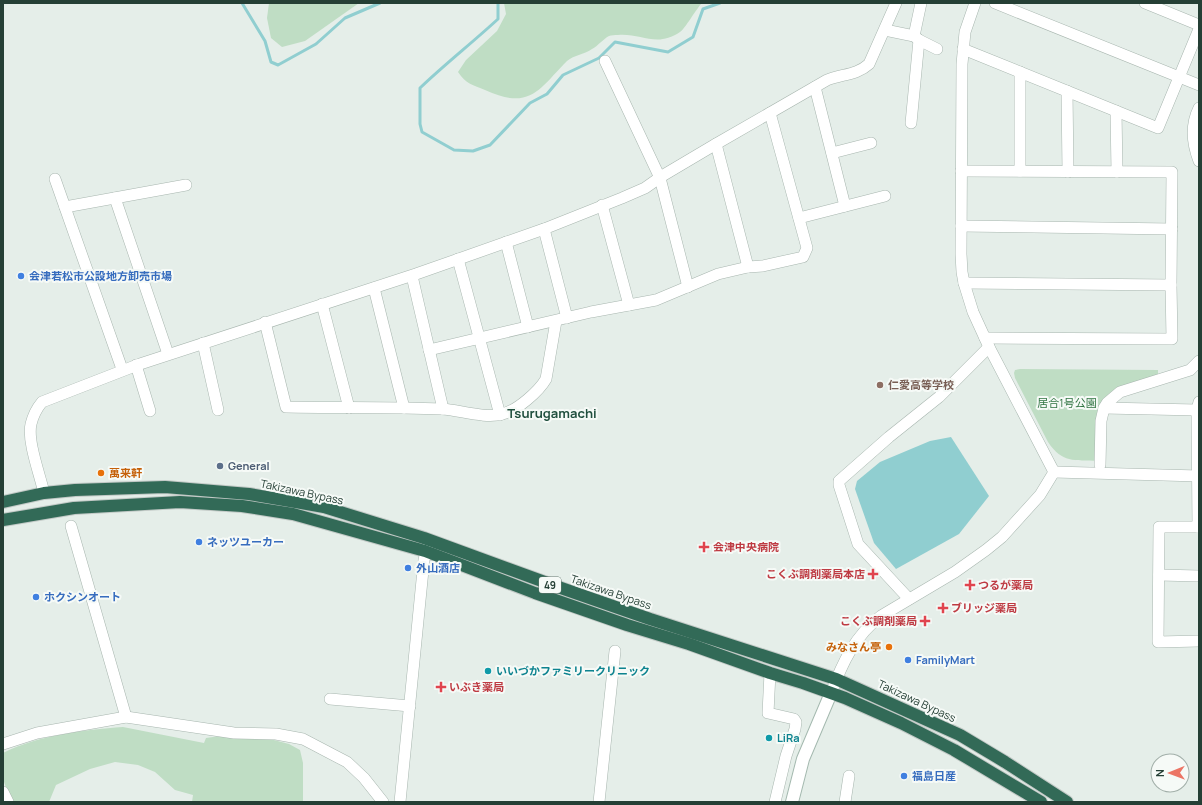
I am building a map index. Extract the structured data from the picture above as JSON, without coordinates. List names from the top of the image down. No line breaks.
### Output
{"streets":{"highway":["Takizawa Bypass","49"]},"districts":["Tsurugamachi"],"parks":["居合1号公園"],"places":{"other":["会津若松市公設地方卸売市場","仁愛高等学校","General","萬来軒","ネッツユーカー","外山酒店","ホクシンオート","みなさん亭","FamilyMart","いいづかファミリークリニック","LiRa","福島日産"],"health":["会津中央病院","こくぶ調剤薬局本店","つるが薬局","ブリッジ薬局","こくぶ調剤薬局","いぶき薬局"]},"north":"left"}
